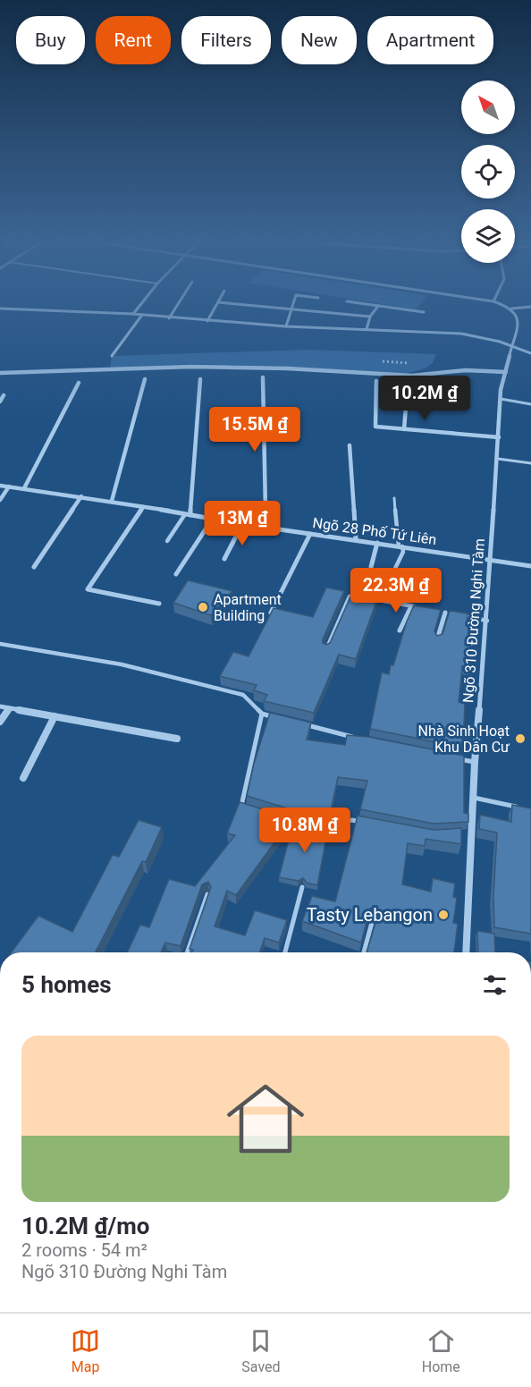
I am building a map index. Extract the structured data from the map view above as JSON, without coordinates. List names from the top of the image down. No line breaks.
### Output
{"streets":{"street":["Ngõ 28 Phố Tứ Liên","Ngõ 310 Đường Nghi Tàm"]},"crossings":[["Ngõ 28 Phố Tứ Liên","Ngõ 310 Đường Nghi Tàm"]],"places":["Apartment Building","Nhà Sinh Hoạt Khu Dân Cư","Tasty Lebangon"],"north":"top left","page":{"chip":["Buy","Rent","Filters","New","Apartment"],"price":["10.2M ₫","15.5M ₫","13M ₫","22.3M ₫","10.8M ₫"],"heading":"5 homes","list":[{"name":"10.2M ₫/mo","note":"2 rooms · 54 m² · Ngõ 310 Đường Nghi Tàm"}],"tabs":["Map","Saved","Home"]}}
